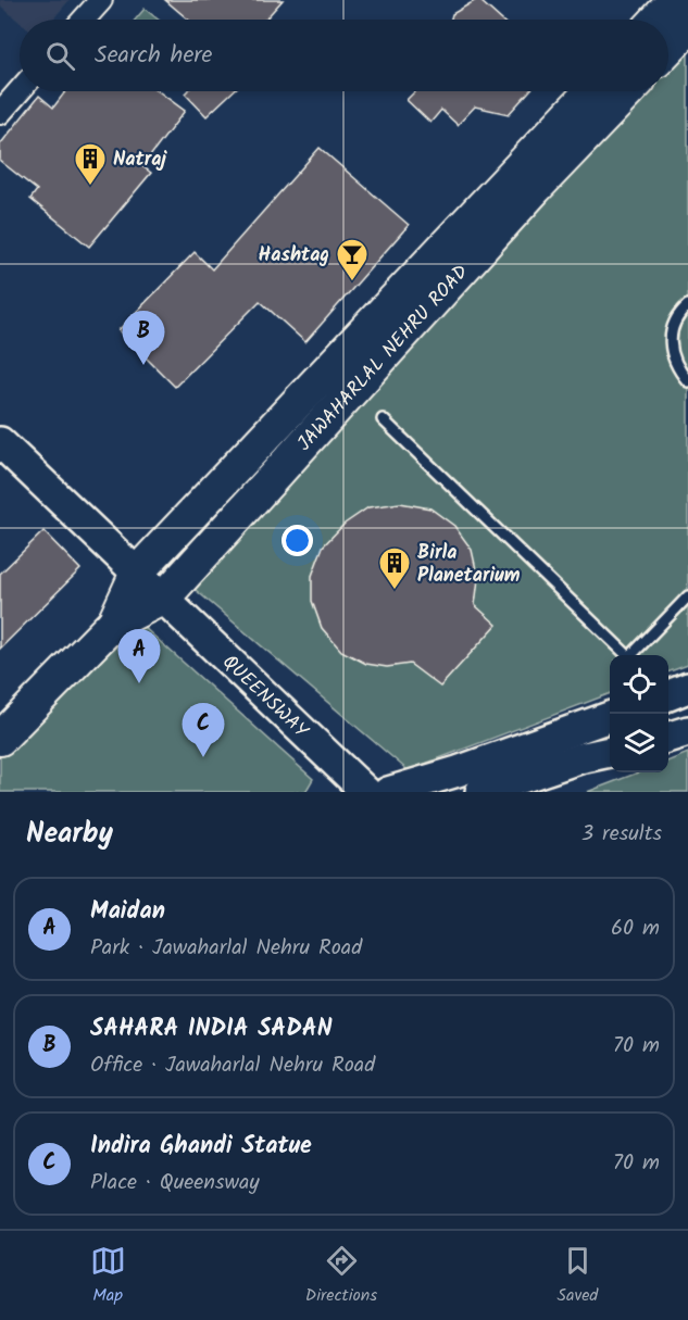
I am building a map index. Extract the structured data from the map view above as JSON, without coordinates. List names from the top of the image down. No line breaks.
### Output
{"streets":{"main road":["JAWAHARLAL NEHRU ROAD","QUEENSWAY"]},"crossings":[["JAWAHARLAL NEHRU ROAD","QUEENSWAY"]],"places":{"building":["Natraj","Birla Planetarium"],"bar":["Hashtag"]},"page":{"search":"Search here","pins":["B","A","C"],"heading":["Nearby","3 results"],"list":[{"mark":"A","name":"Maidan","note":"Park · Jawaharlal Nehru Road","value":"60 m"},{"mark":"B","name":"SAHARA INDIA SADAN","note":"Office · Jawaharlal Nehru Road","value":"70 m"},{"mark":"C","name":"Indira Ghandi Statue","note":"Place · Queensway","value":"70 m"}],"nav":["Map","Directions","Saved"]}}
